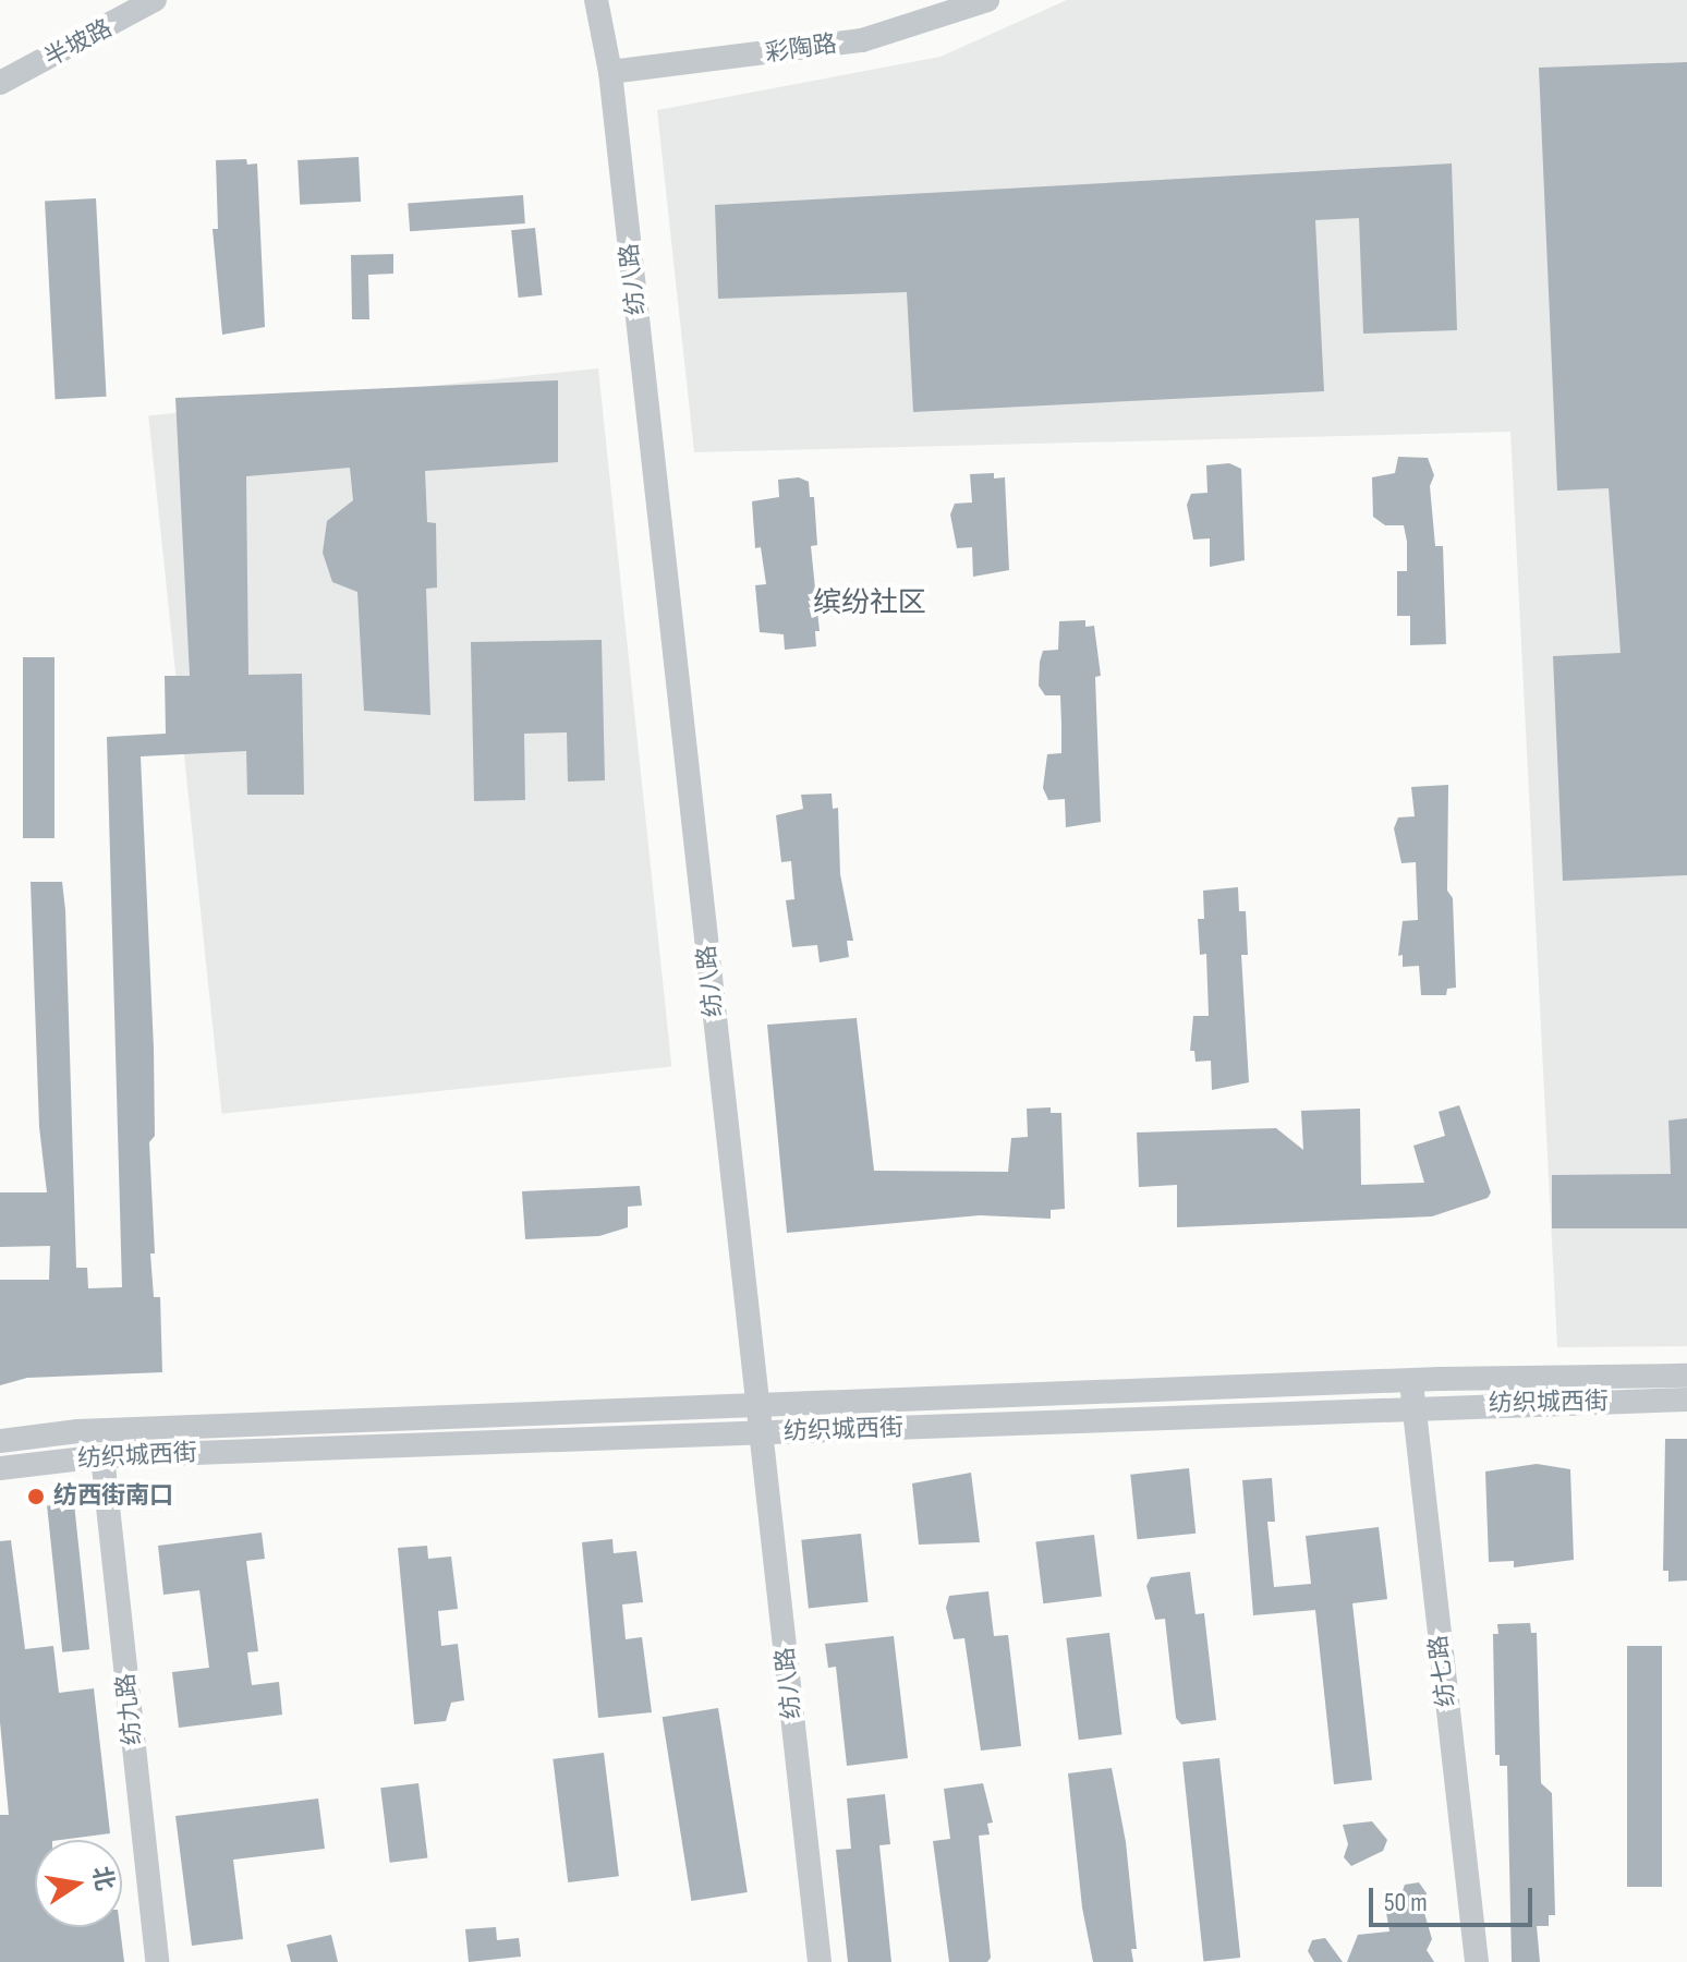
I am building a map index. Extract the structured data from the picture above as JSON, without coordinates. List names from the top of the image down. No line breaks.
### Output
{"streets":{"street":["半坡路","彩陶路","纺八路","纺织城西街","纺七路","纺九路"]},"crossings":[["彩陶路","纺八路"],["纺八路","纺织城西街"],["纺织城西街","纺七路"],["纺织城西街","纺九路"]],"districts":["缤纷社区"],"places":["纺西街南口"],"scale_bar":"50 m","north":"right"}
